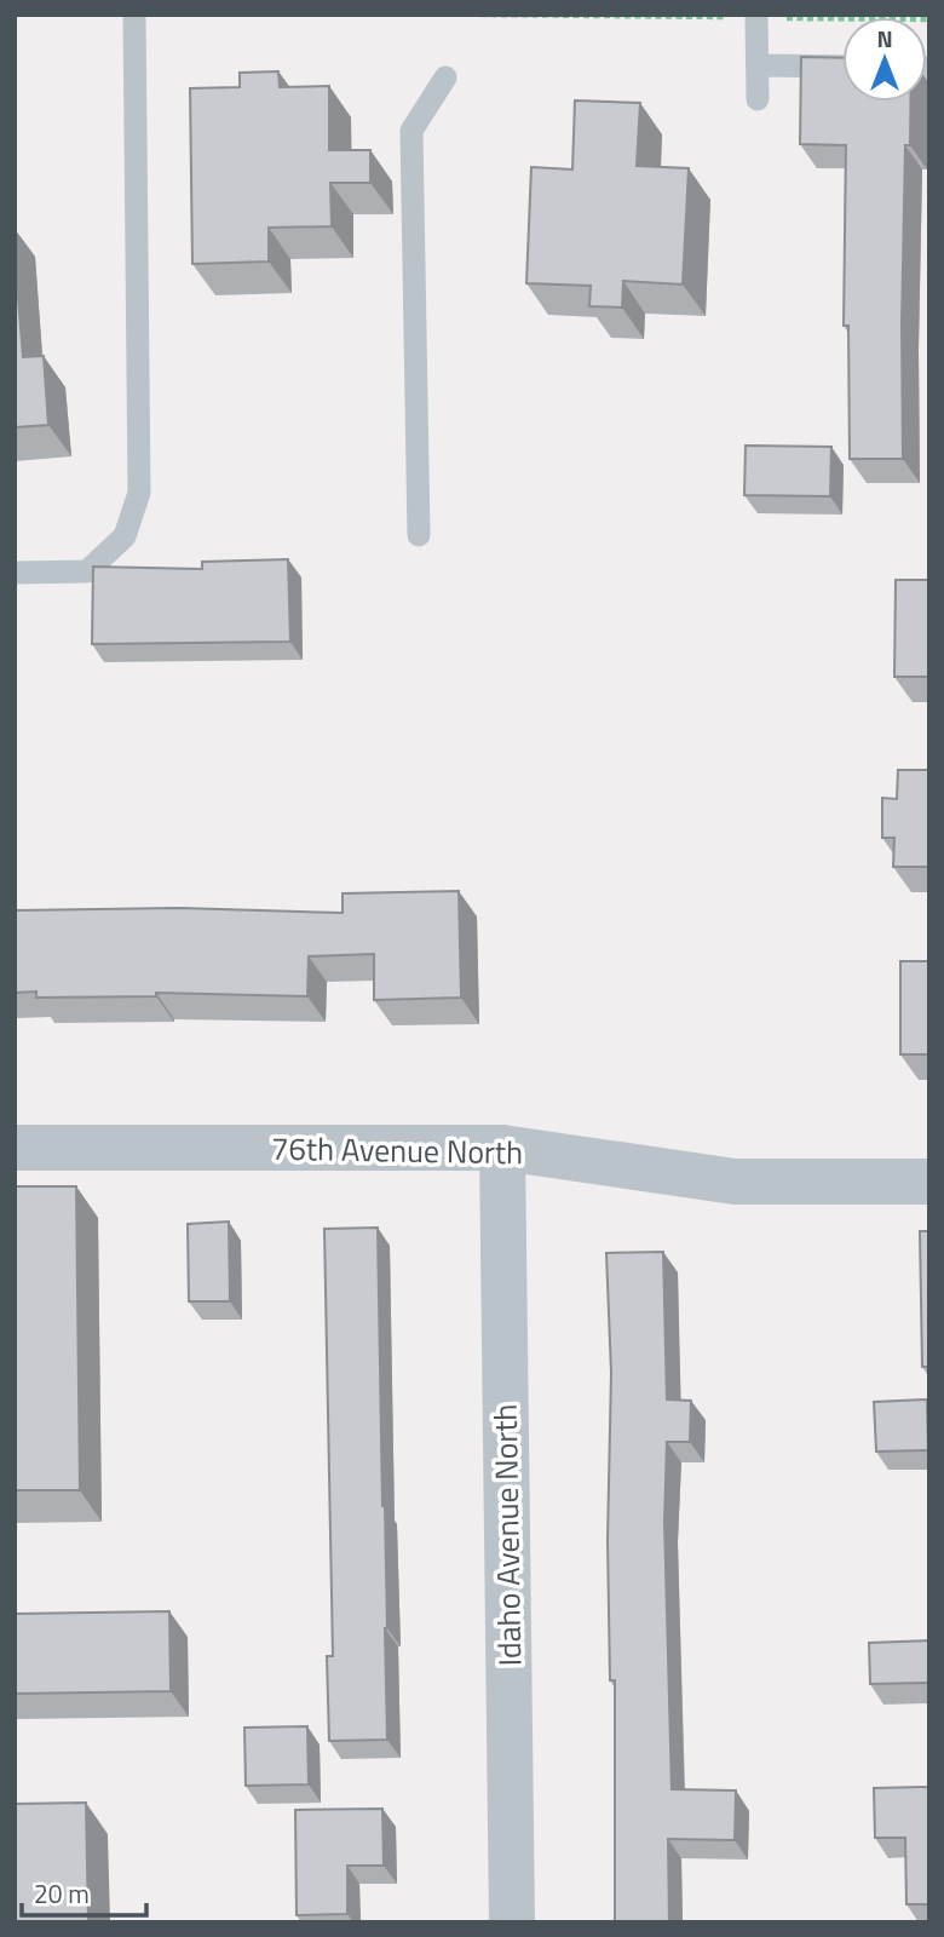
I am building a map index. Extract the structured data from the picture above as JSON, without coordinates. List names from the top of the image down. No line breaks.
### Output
{"streets":{"street":["76th Avenue North","Idaho Avenue North"]},"crossings":[["76th Avenue North","Idaho Avenue North"]],"scale_bar":"20 m","north":"top"}
